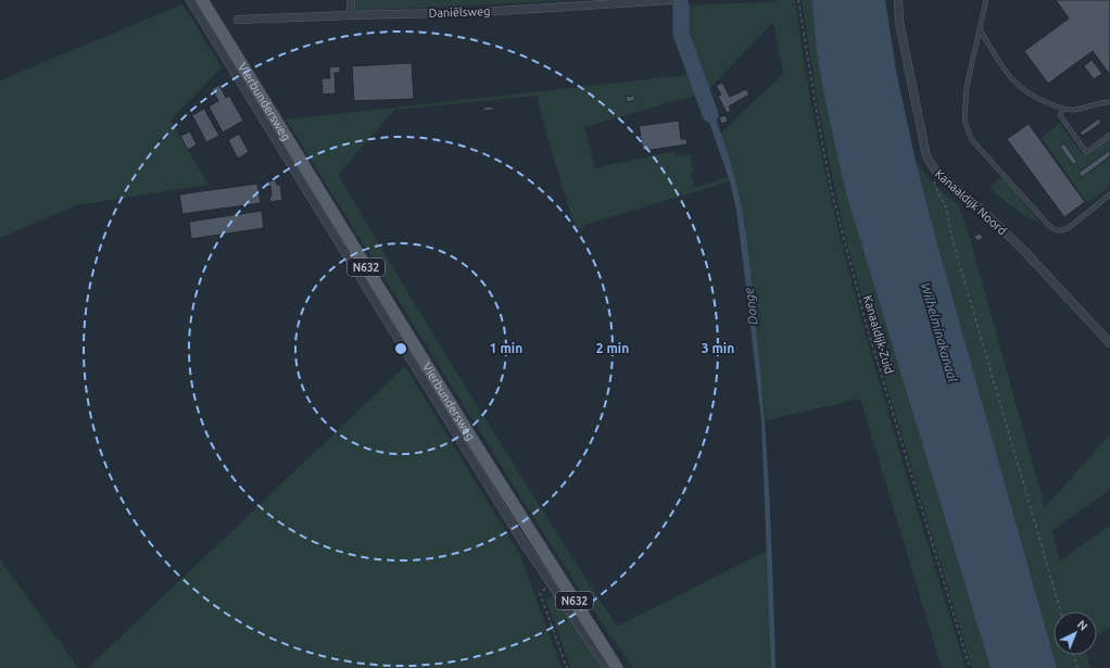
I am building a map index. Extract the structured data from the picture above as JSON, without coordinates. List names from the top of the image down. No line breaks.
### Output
{"streets":{"main road":["Vierbundersweg","N632"],"street":["Daniëlsweg","Kanaaldijk Noord"],"path":["Kanaaldijk-Zuid"]},"water":["Donge","Wilhelminakanaal"],"north":"top right","rings":["1 min","2 min","3 min"]}
